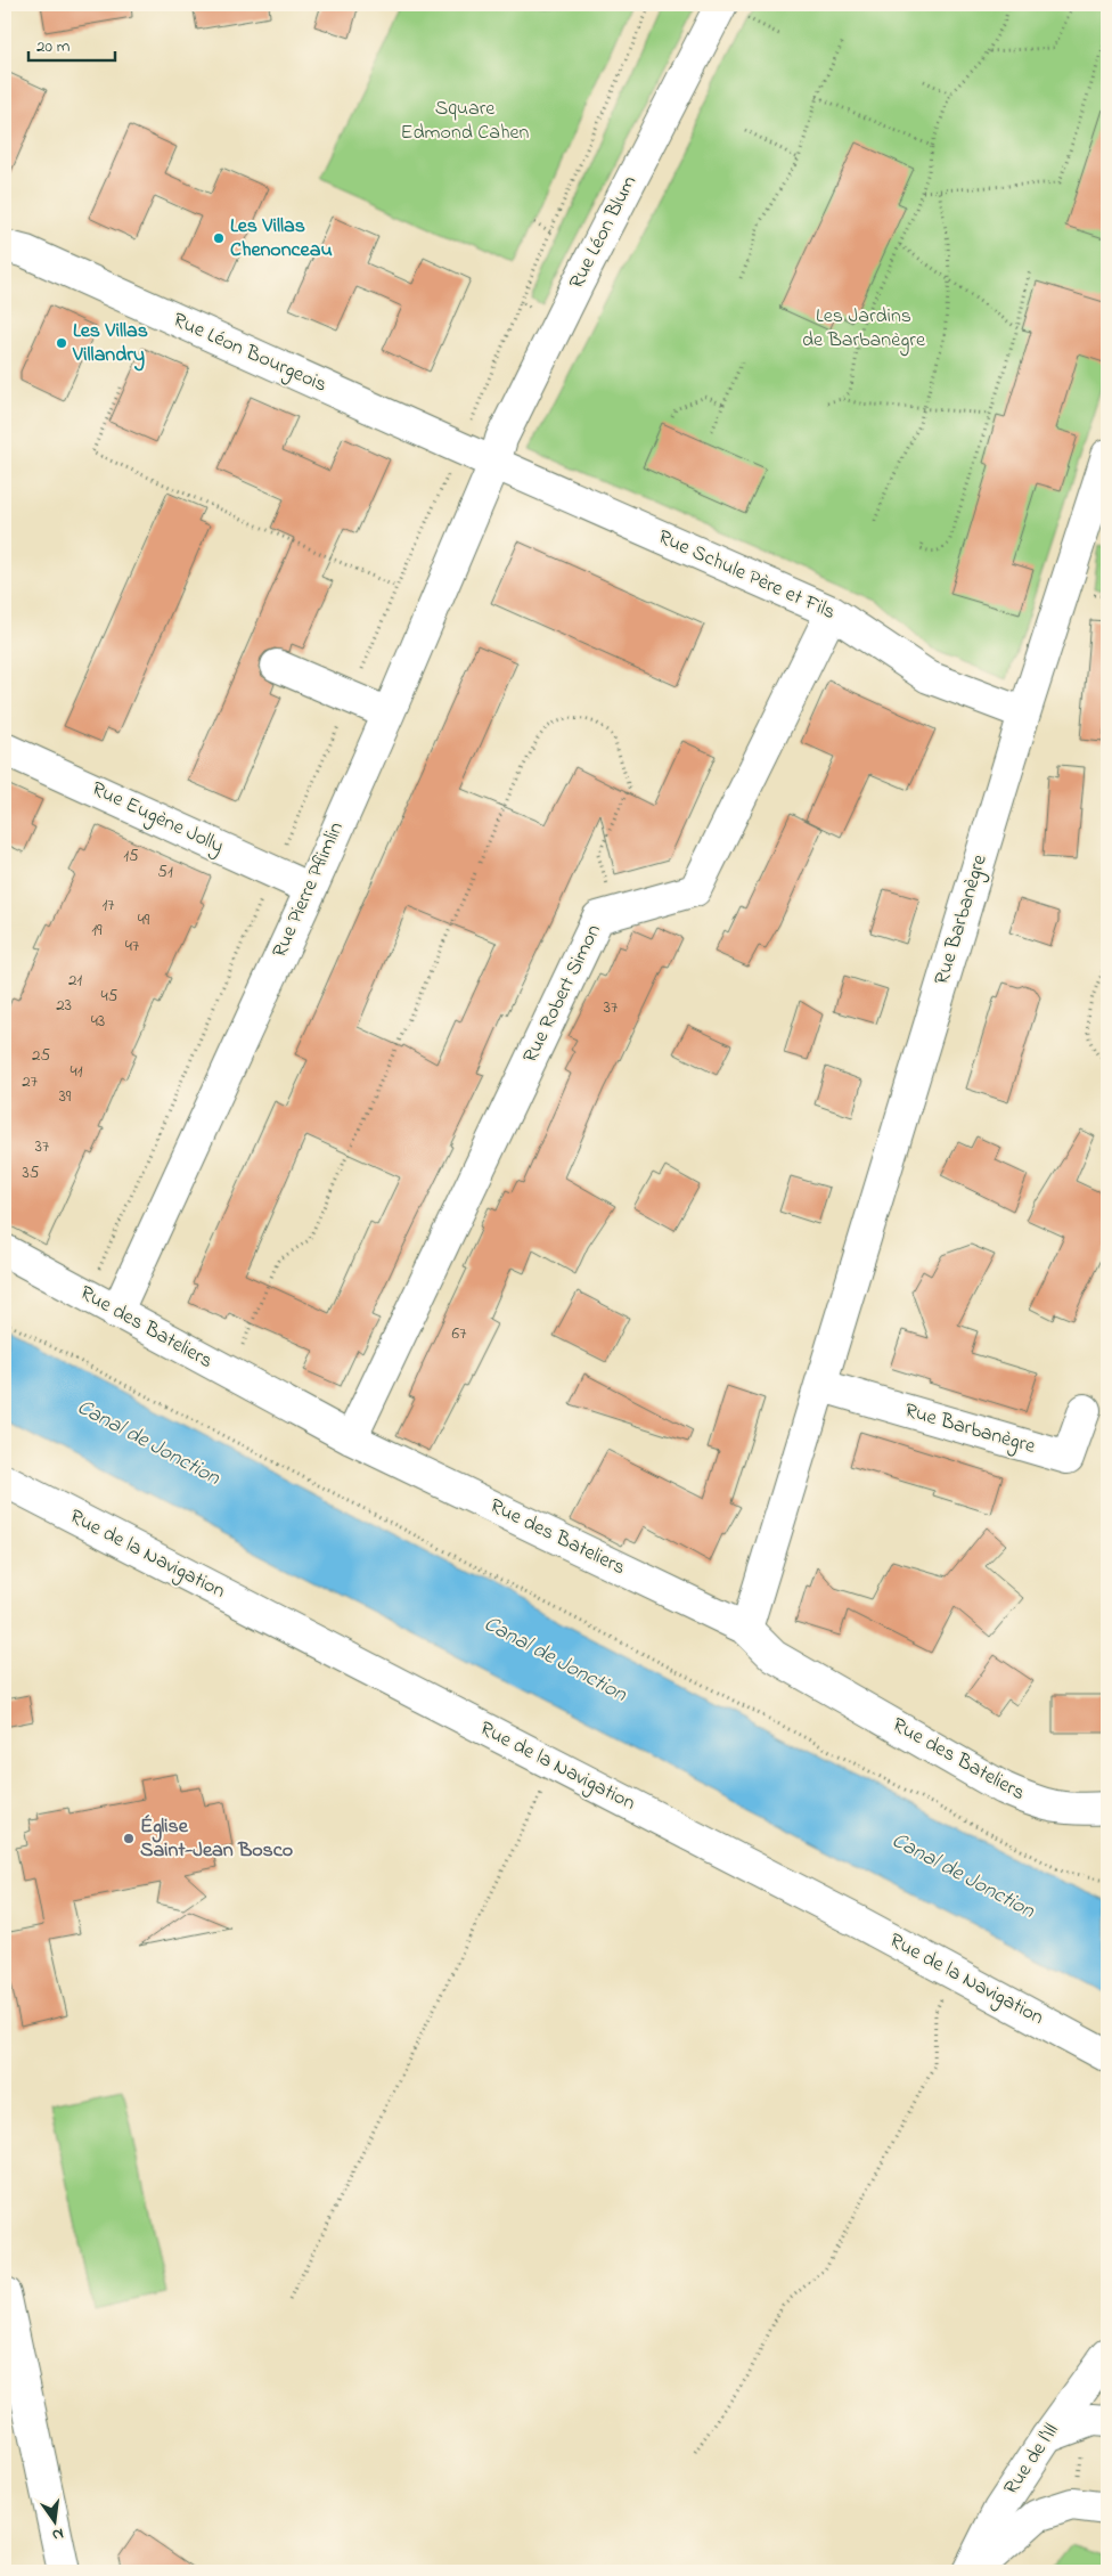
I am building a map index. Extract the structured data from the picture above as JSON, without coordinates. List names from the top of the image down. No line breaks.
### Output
{"streets":{"main road":["Rue Léon Blum","Rue Léon Bourgeois","Rue Schule Père et Fils","Rue Eugène Jolly","Rue Pierre Pflimlin","Rue Barbanègre","Rue Robert Simon","Rue des Bateliers","Rue de la Navigation","Rue de l'Ill"]},"crossings":[["Rue Léon Blum","Rue Léon Bourgeois"],["Rue Léon Blum","Rue Schule Père et Fils"],["Rue Léon Blum","Rue Pierre Pflimlin"],["Rue Léon Bourgeois","Rue Schule Père et Fils"],["Rue Léon Bourgeois","Rue Pierre Pflimlin"],["Rue Schule Père et Fils","Rue Pierre Pflimlin"],["Rue Schule Père et Fils","Rue Barbanègre"],["Rue Schule Père et Fils","Rue Robert Simon"],["Rue Eugène Jolly","Rue Pierre Pflimlin"],["Rue Pierre Pflimlin","Rue des Bateliers"],["Rue Barbanègre","Rue des Bateliers"],["Rue Robert Simon","Rue des Bateliers"]],"water":["Canal de Jonction"],"parks":["Square Edmond Cahen","Les Jardins de Barbanègre"],"places":["Les Villas Chenonceau","Les Villas Villandry","Église Saint-Jean Bosco"],"house_numbers":["15","51","17","49","19","47","21","45","23","37","43","25","41","27","39","37","35","67"],"scale_bar":"20 m","north":"bottom"}
